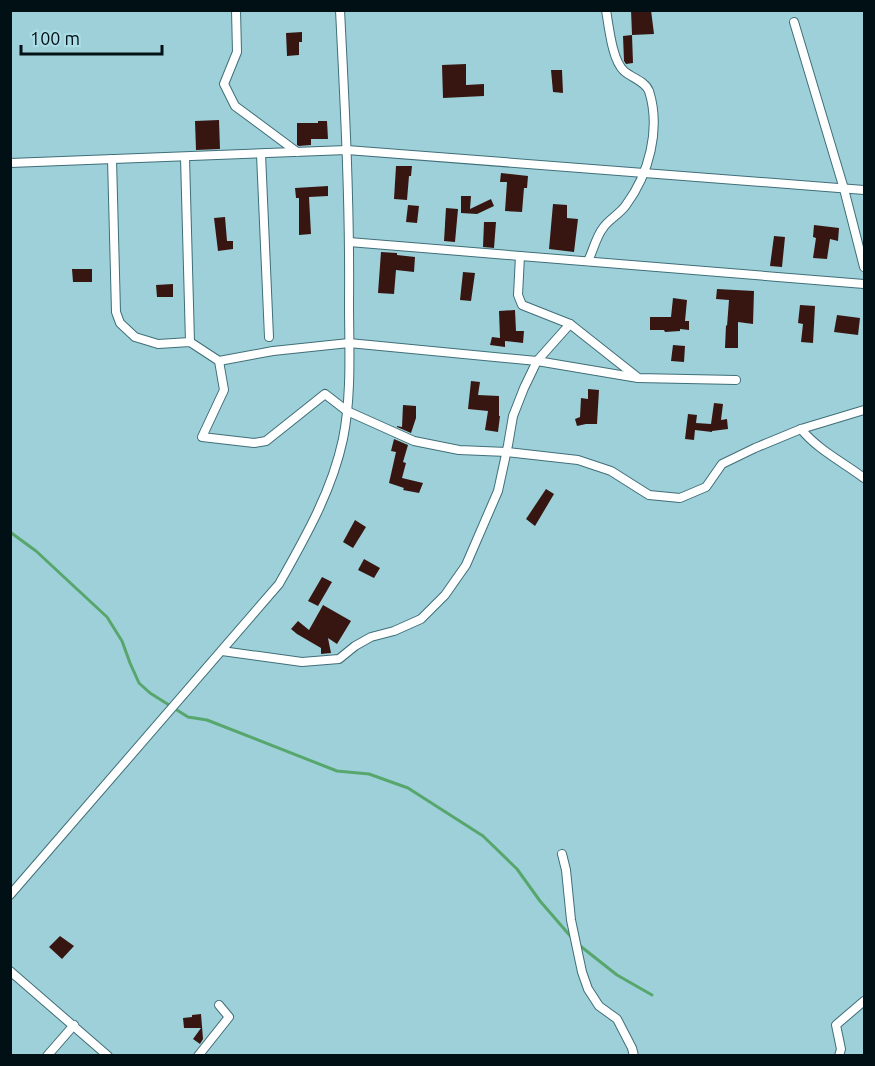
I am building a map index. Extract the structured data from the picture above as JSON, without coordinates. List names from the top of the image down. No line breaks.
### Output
{"scale_bar":"100 m"}
